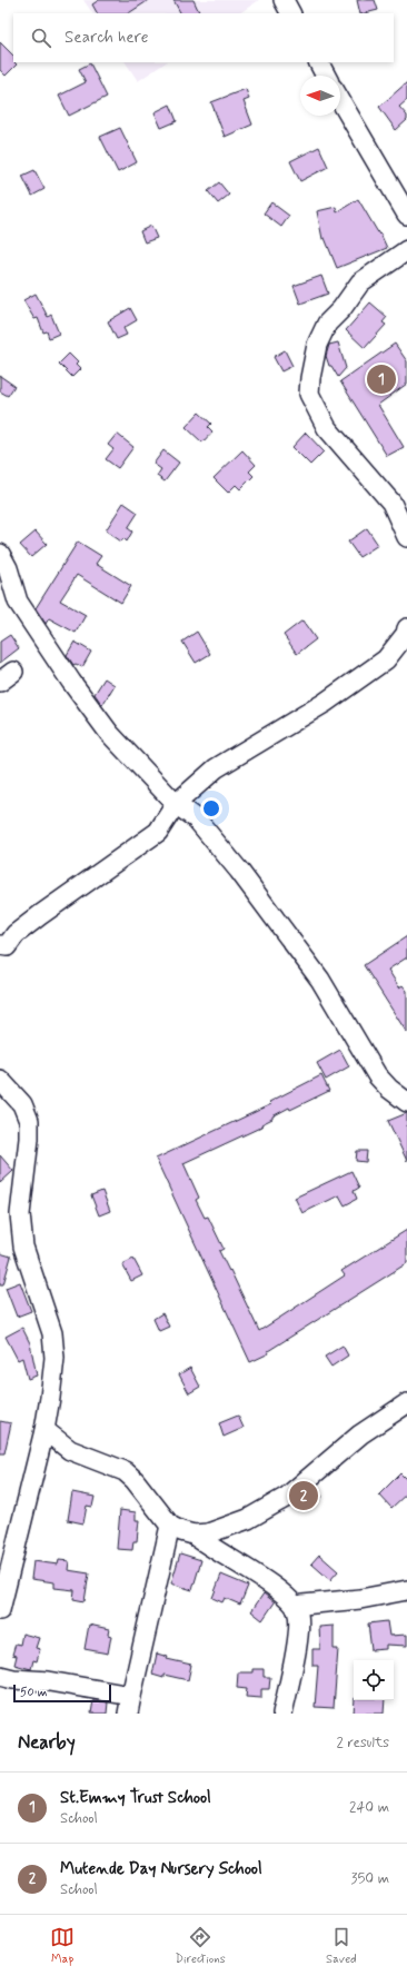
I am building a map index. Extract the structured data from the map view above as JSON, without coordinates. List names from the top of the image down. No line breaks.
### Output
{"scale_bar":"50 m","north":"left","page":{"search":"Search here","pins":["1","2"],"scale":"50 m","heading":["Nearby","2 results"],"list":[{"mark":"1","name":"St.Emmy Trust School","note":"School","value":"240 m"},{"mark":"2","name":"Mutende Day Nursery School","note":"School","value":"350 m"}],"nav":["Map","Directions","Saved"]}}
